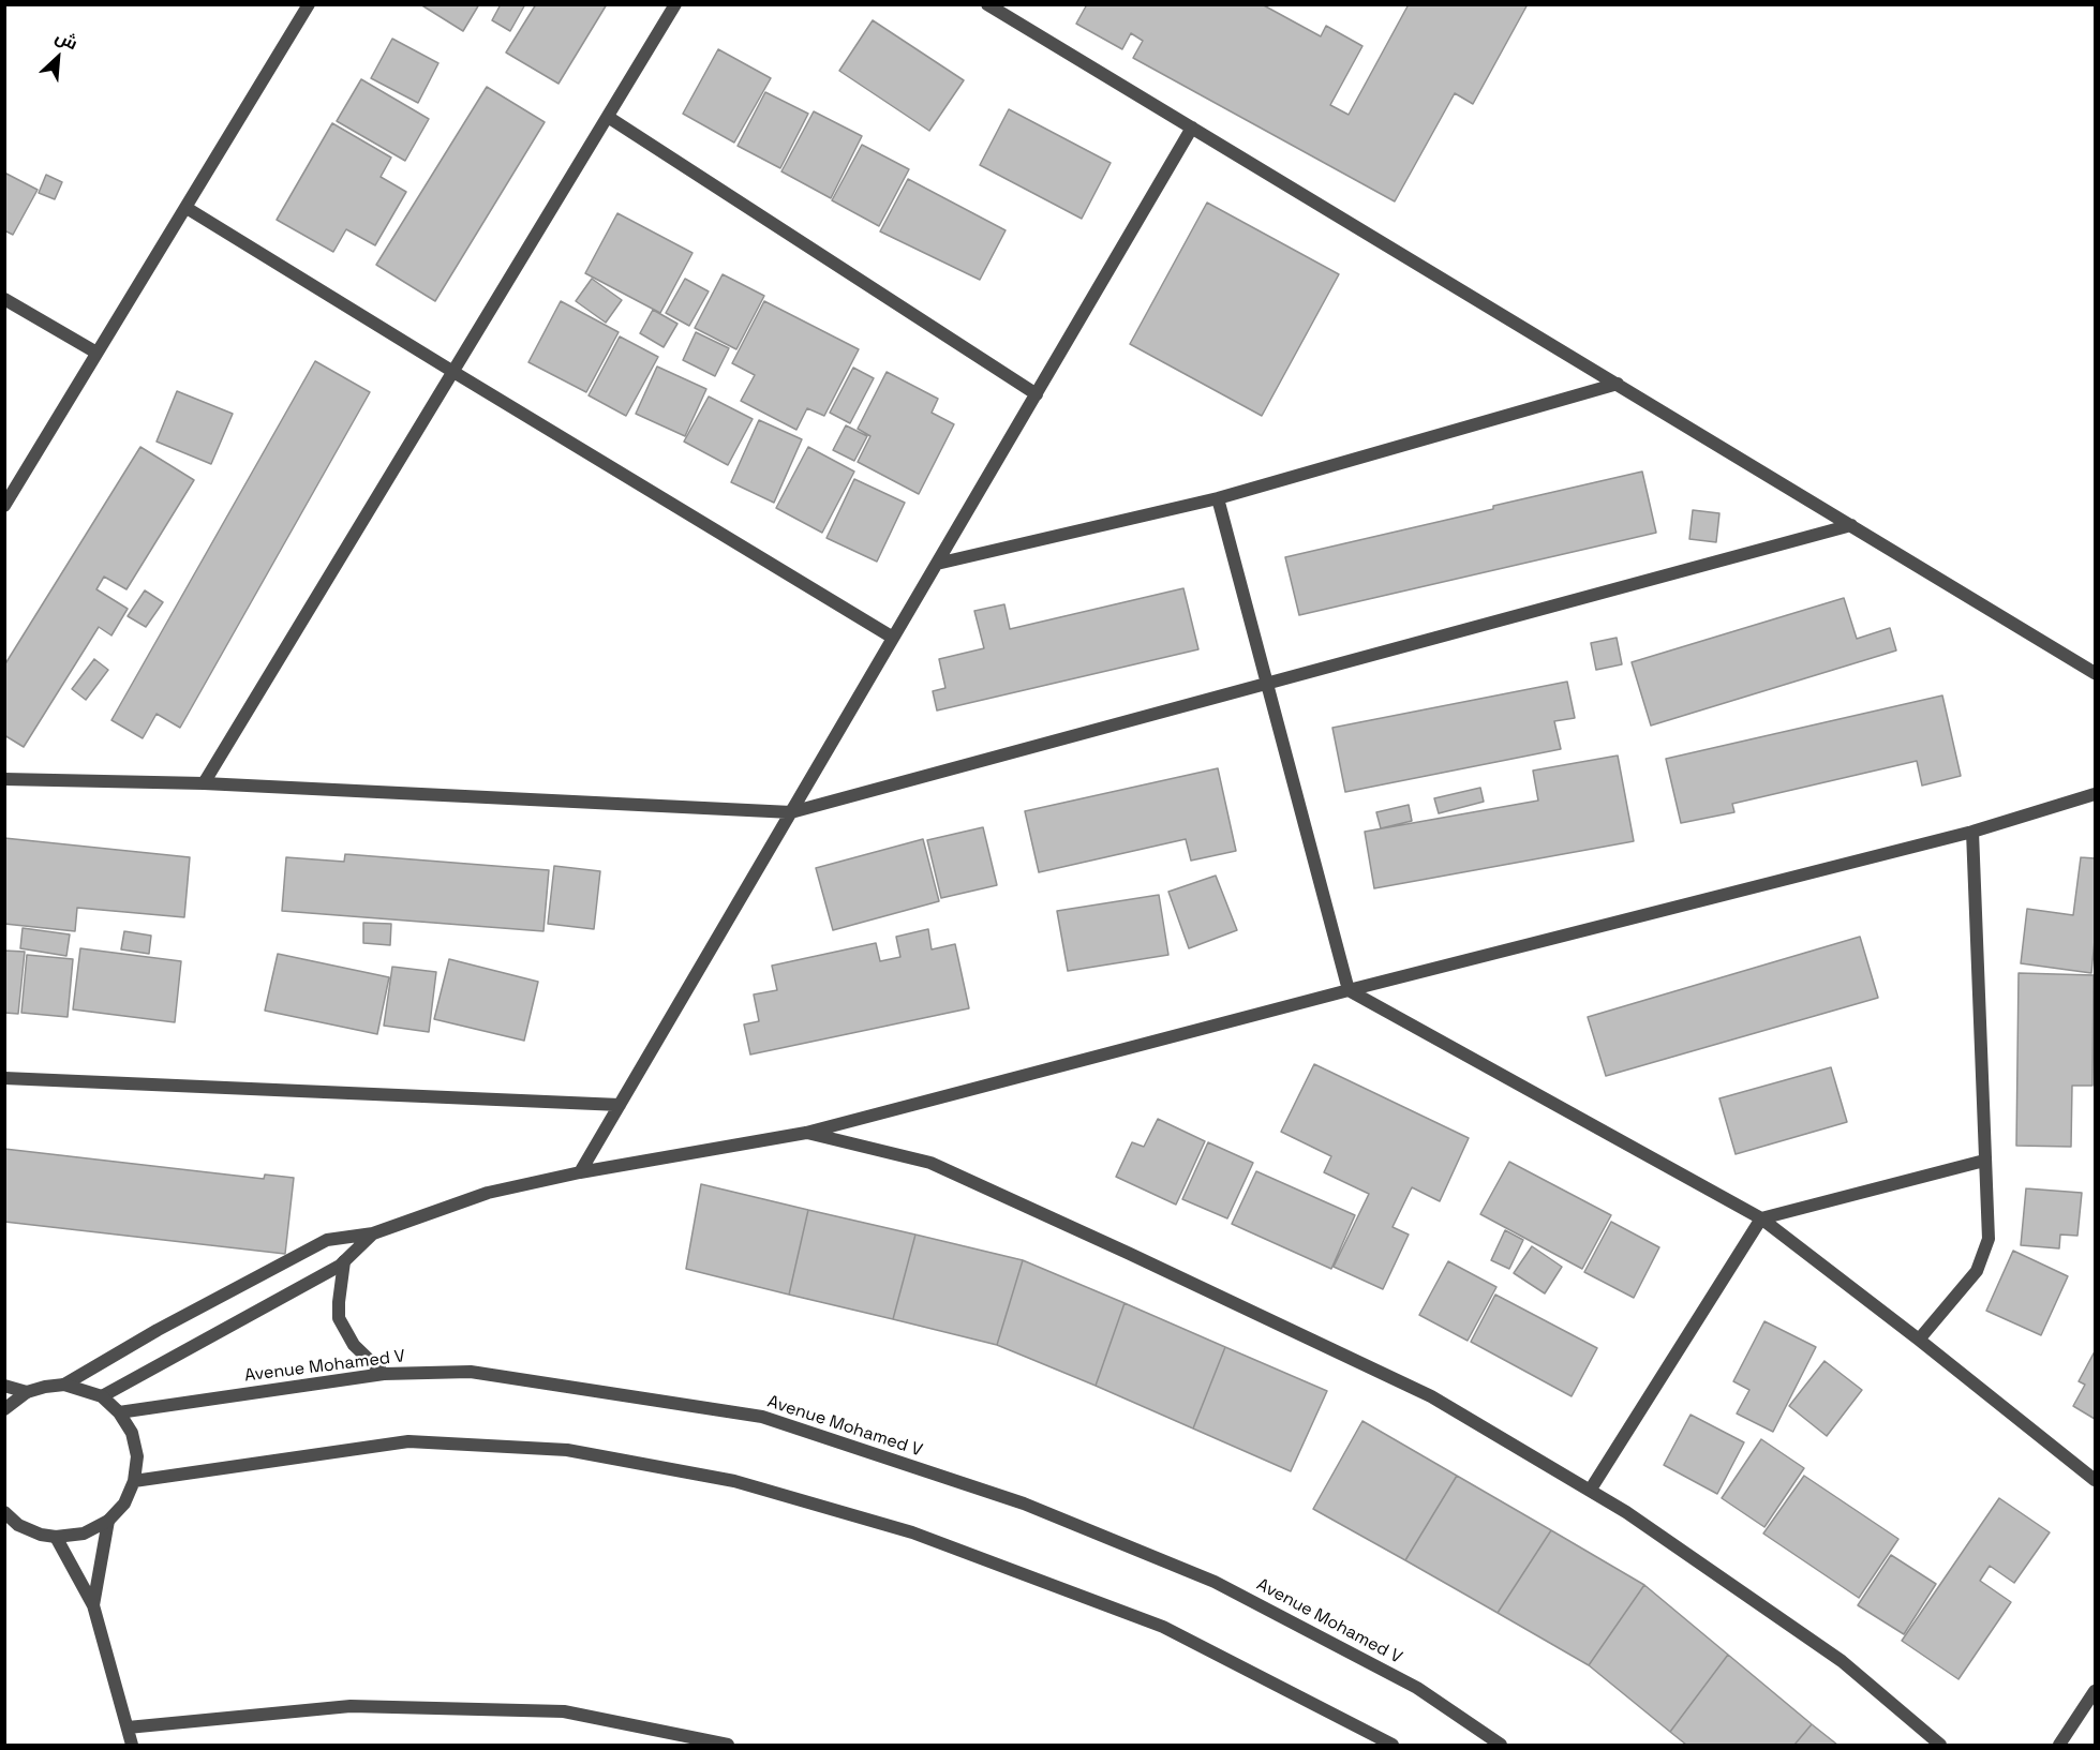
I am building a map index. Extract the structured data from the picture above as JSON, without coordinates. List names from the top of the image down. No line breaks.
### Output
{"streets":{"street":["Avenue Mohamed V"]},"north":"top right"}
